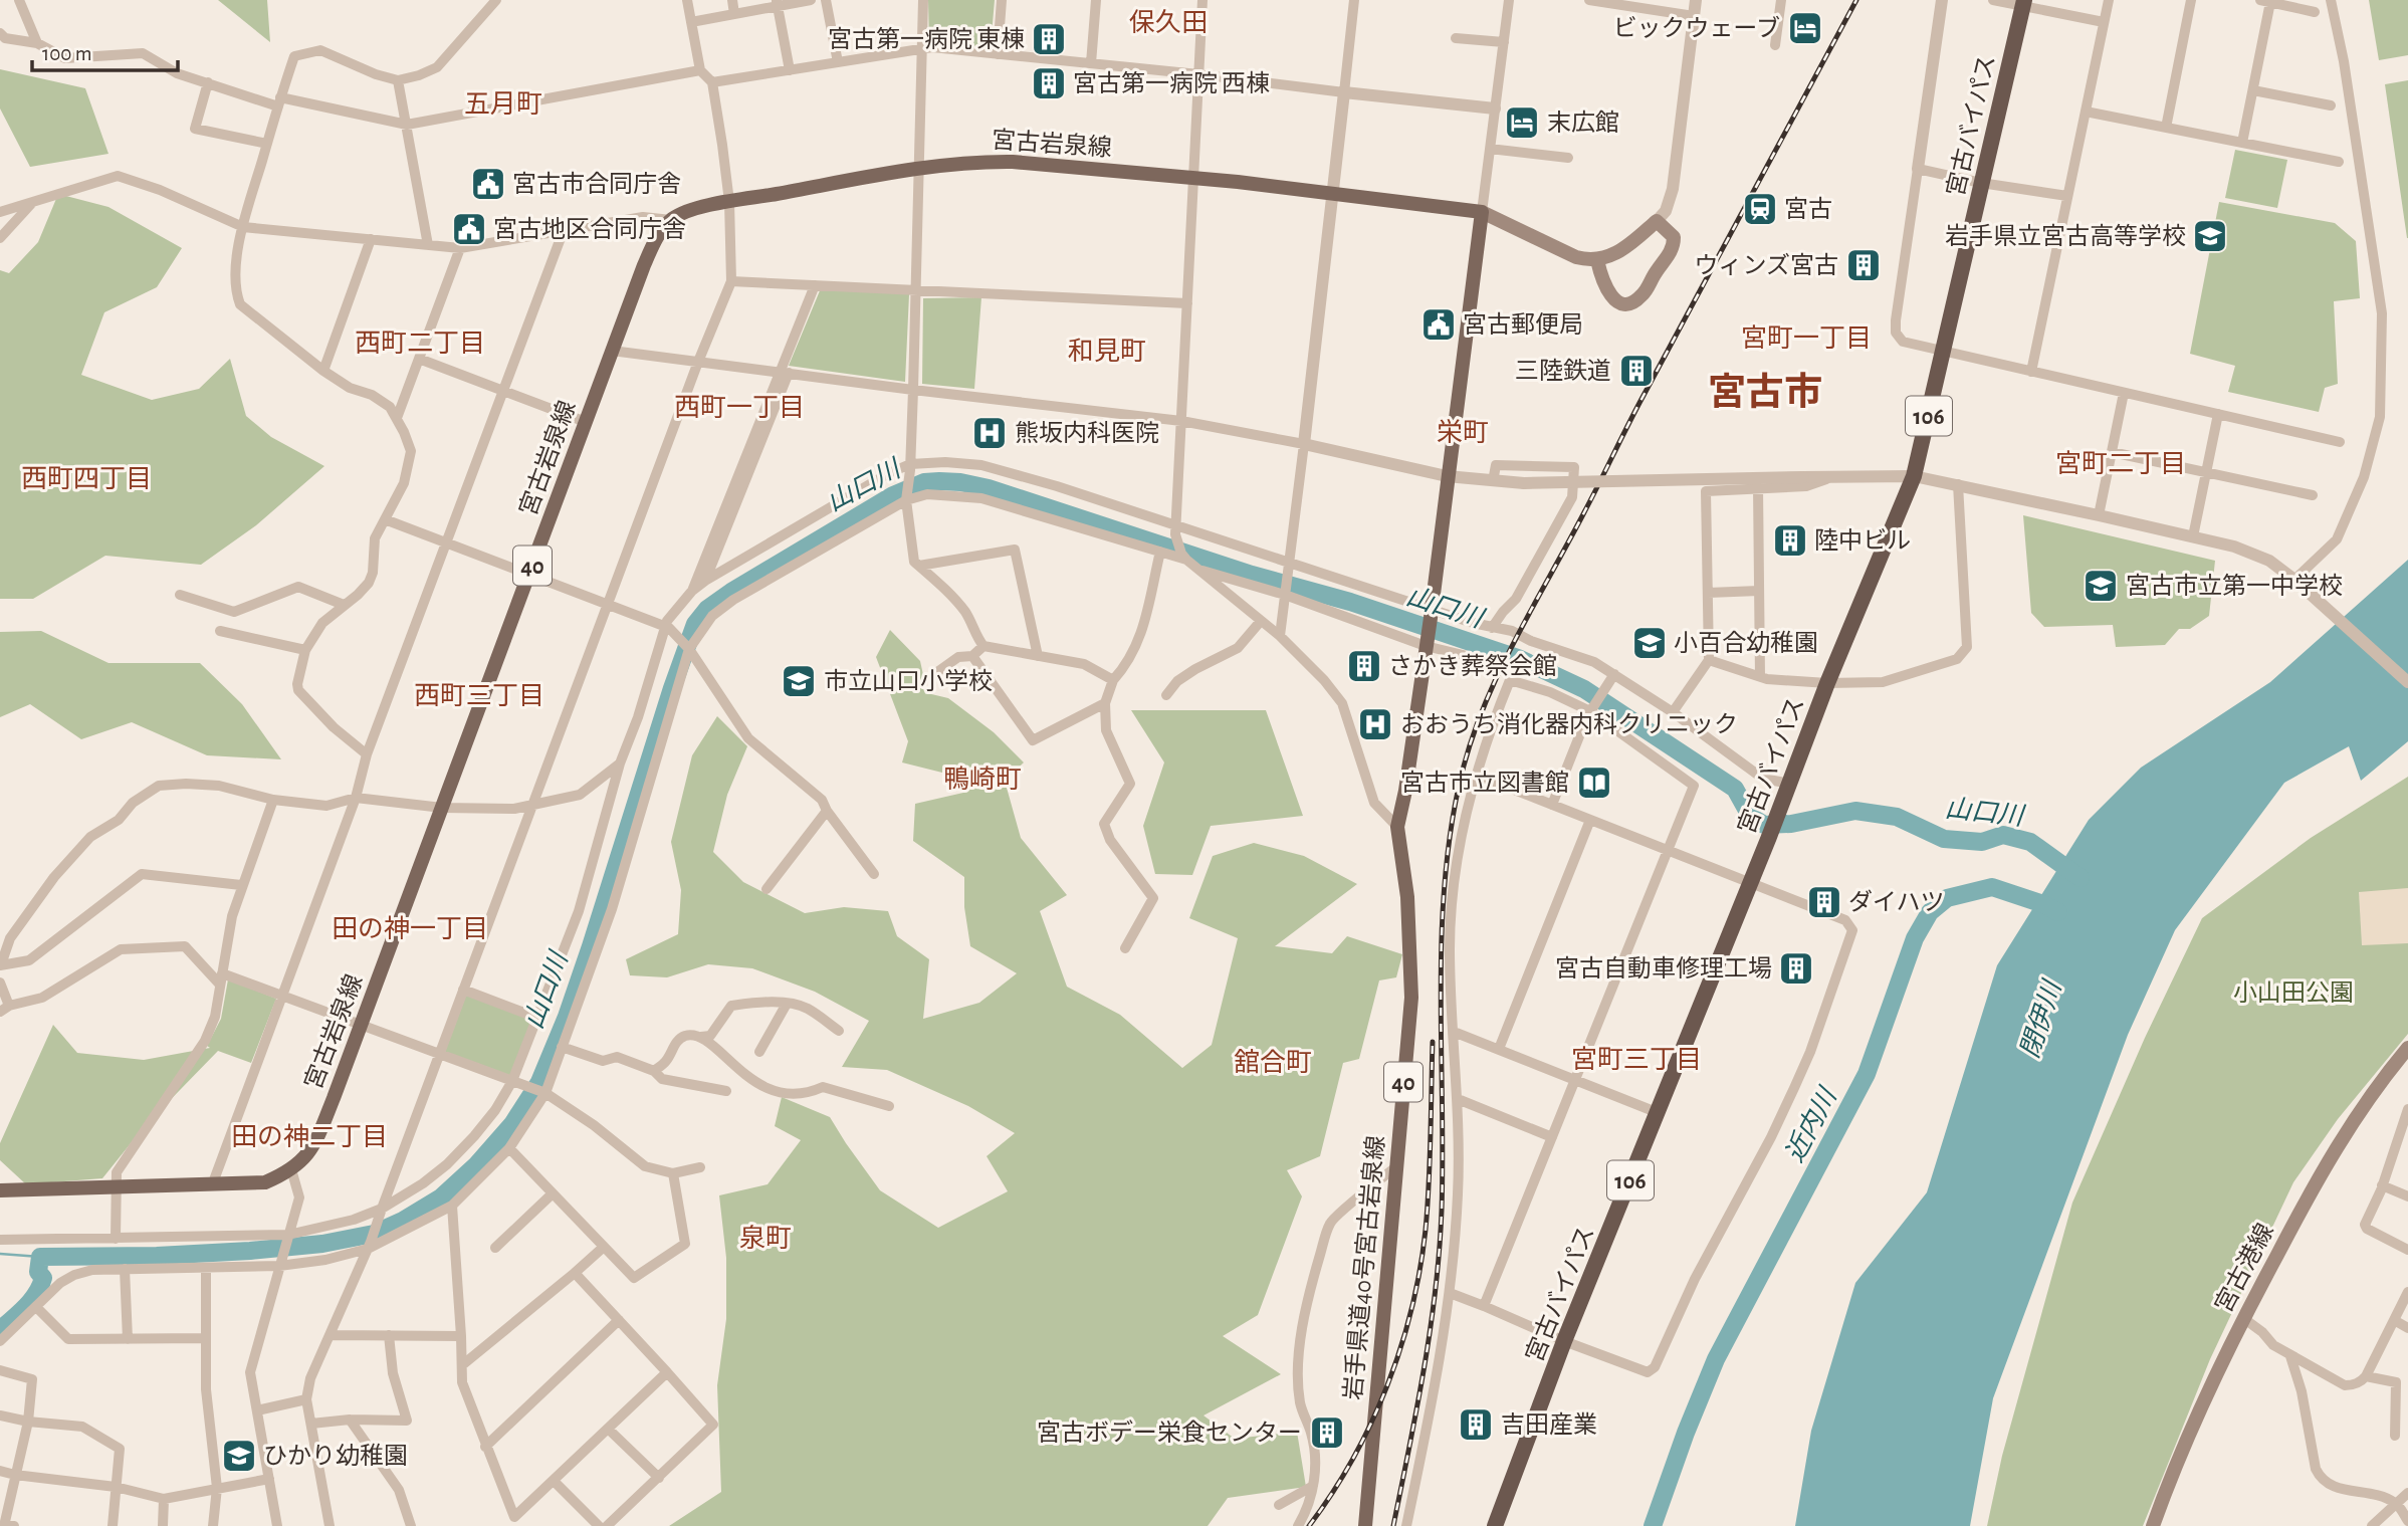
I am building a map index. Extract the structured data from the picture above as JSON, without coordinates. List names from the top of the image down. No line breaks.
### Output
{"streets":{"highway":["宮古バイパス","106"],"main road":["宮古岩泉線","40","岩手県道40号宮古岩泉線","宮古港線"]},"districts":["保久田","五月町","宮町一丁目","西町二丁目","和見町","宮古市","西町一丁目","栄町","宮町二丁目","西町四丁目","西町三丁目","鴨崎町","田の神一丁目","宮町三丁目","舘合町","田の神二丁目","泉町"],"water":["山口川","閉伊川","近内川"],"parks":["小山田公園"],"places":{"hotel":["ビックウェーブ","末広館"],"building":["宮古第一病院 東棟","宮古第一病院 西棟","ウィンズ宮古","三陸鉄道","陸中ビル","さかき葬祭会館","ダイハツ","宮古自動車修理工場","吉田産業","宮古ボデー栄食センター"],"public building":["宮古市合同庁舎","宮古地区合同庁舎","宮古郵便局"],"station":["宮古"],"school or university":["岩手県立宮古高等学校","宮古市立第一中学校","小百合幼稚園","市立山口小学校","ひかり幼稚園"],"hospital":["熊坂内科医院","おおうち消化器内科クリニック"],"library":["宮古市立図書館"]},"scale_bar":"100 m"}
